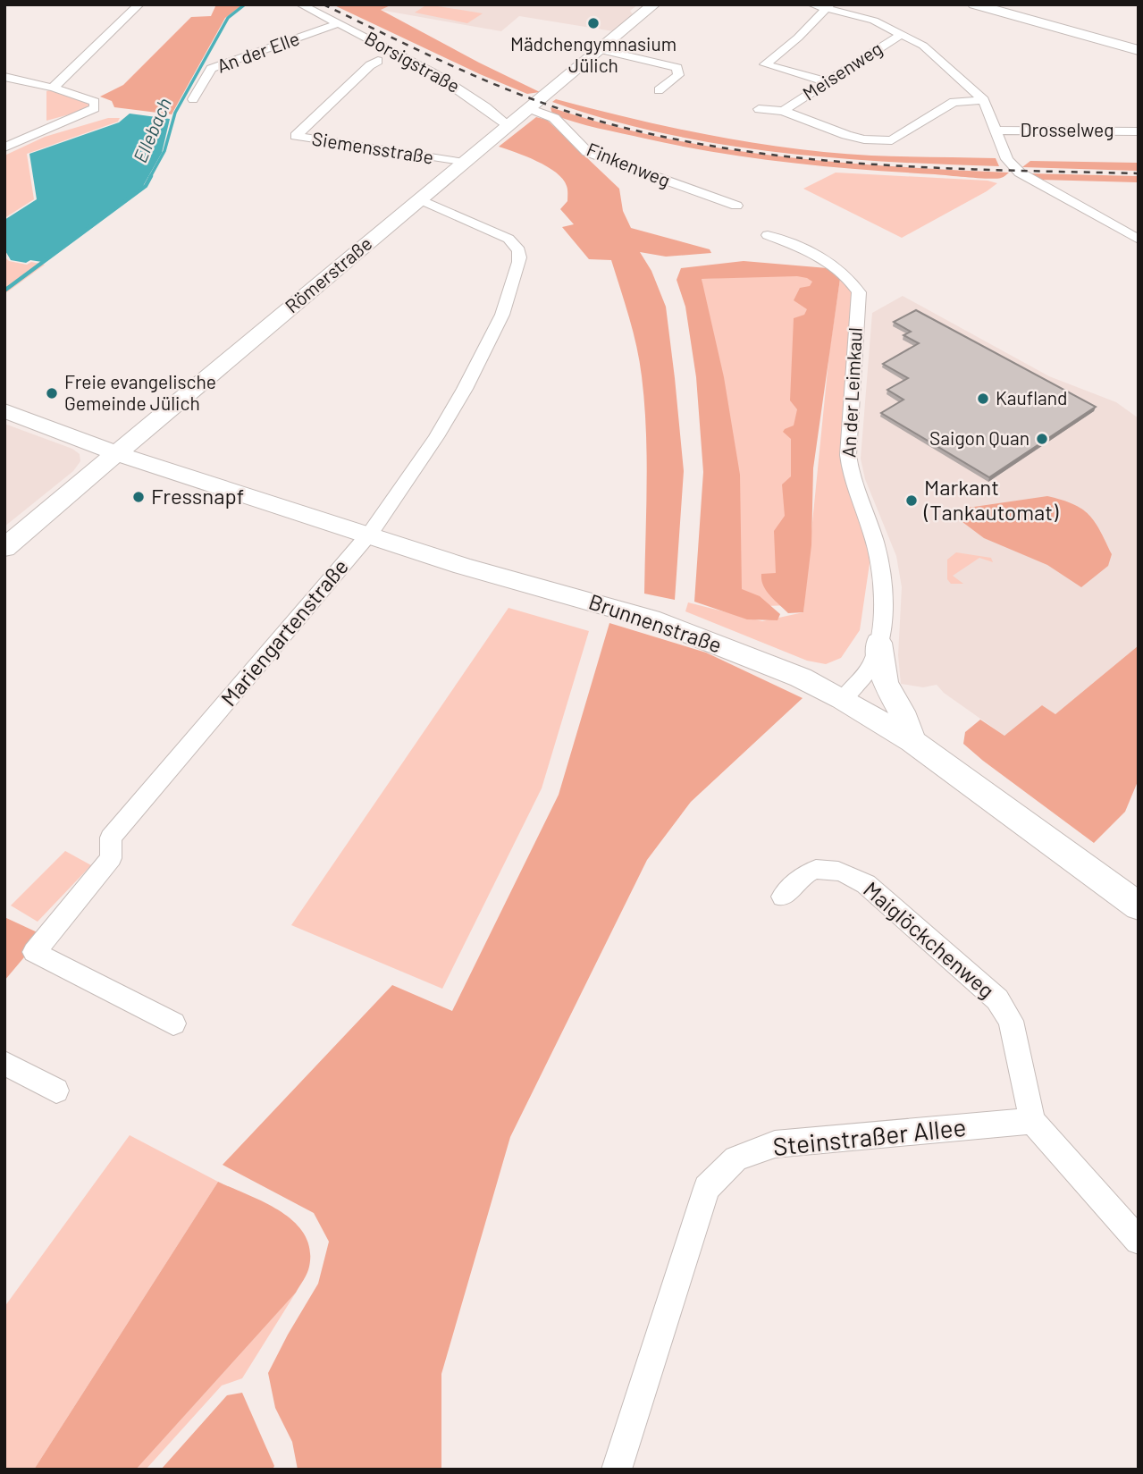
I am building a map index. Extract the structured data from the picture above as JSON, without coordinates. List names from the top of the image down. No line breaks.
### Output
{"streets":{"main road":["Römerstraße","Brunnenstraße"],"street":["An der Elle","Borsigstraße","Meisenweg","Drosselweg","Siemensstraße","Finkenweg","An der Leimkaul","Mariengartenstraße","Maiglöckchenweg","Steinstraßer Allee"]},"crossings":[["An der Elle","Borsigstraße"],["Borsigstraße","Römerstraße"],["Siemensstraße","Römerstraße"],["Finkenweg","Römerstraße"],["Römerstraße","Brunnenstraße"],["Römerstraße","Mariengartenstraße"],["An der Leimkaul","Brunnenstraße"],["Brunnenstraße","Mariengartenstraße"],["Maiglöckchenweg","Steinstraßer Allee"]],"water":["Ellebach"],"places":["Mädchengymnasium Jülich","Freie evangelische Gemeinde Jülich","Kaufland","Saigon Quan","Fressnapf","Markant (Tankautomat)"]}
